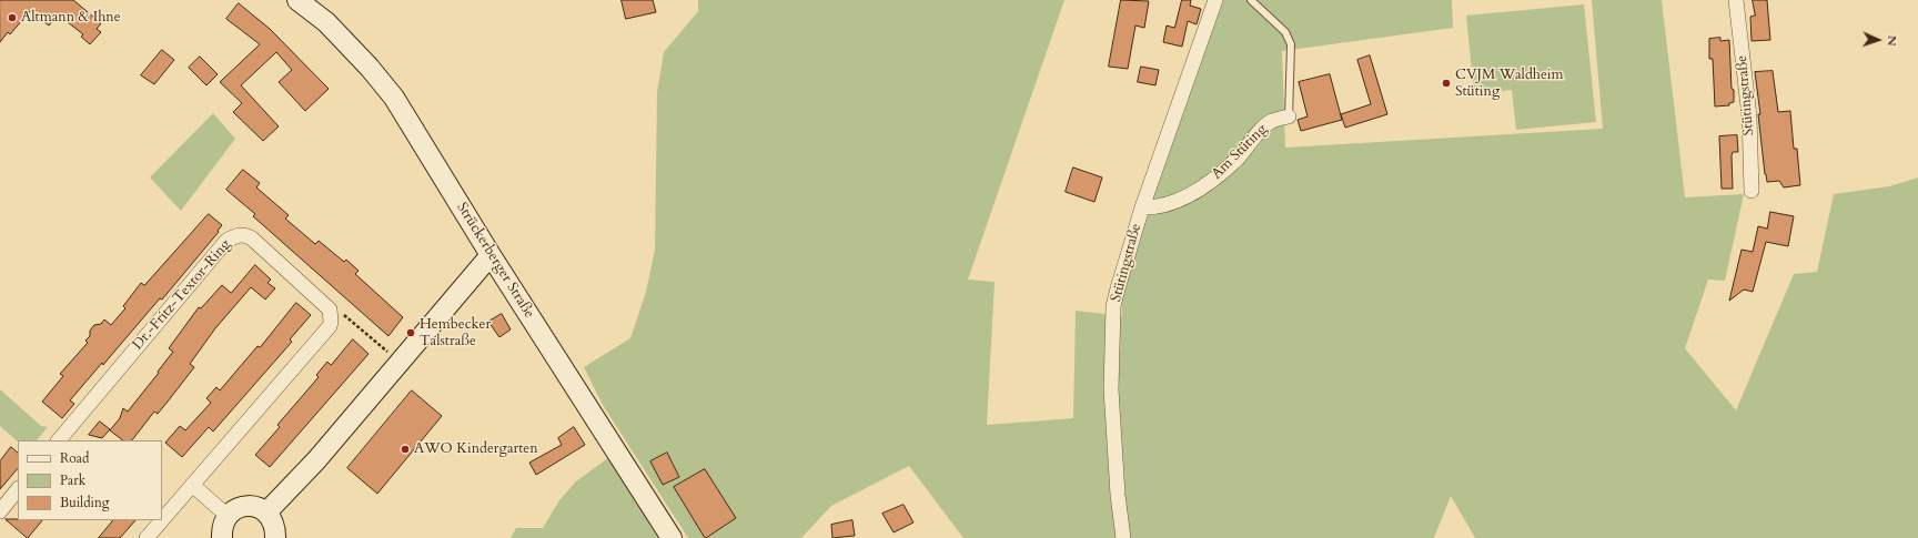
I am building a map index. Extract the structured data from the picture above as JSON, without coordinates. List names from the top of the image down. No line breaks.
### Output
{"streets":{"main road":["Strückerberger Straße"],"street":["Stütingstraße","Am Stüting","Dr.-Fritz-Textor-Ring"]},"crossings":[["Stütingstraße","Am Stüting"]],"places":["Altmann & Ihne","CVJM Waldheim Stüting","Hembecker Talstraße","AWO Kindergarten"],"legend":["Road","Park","Building"],"north":"right"}
